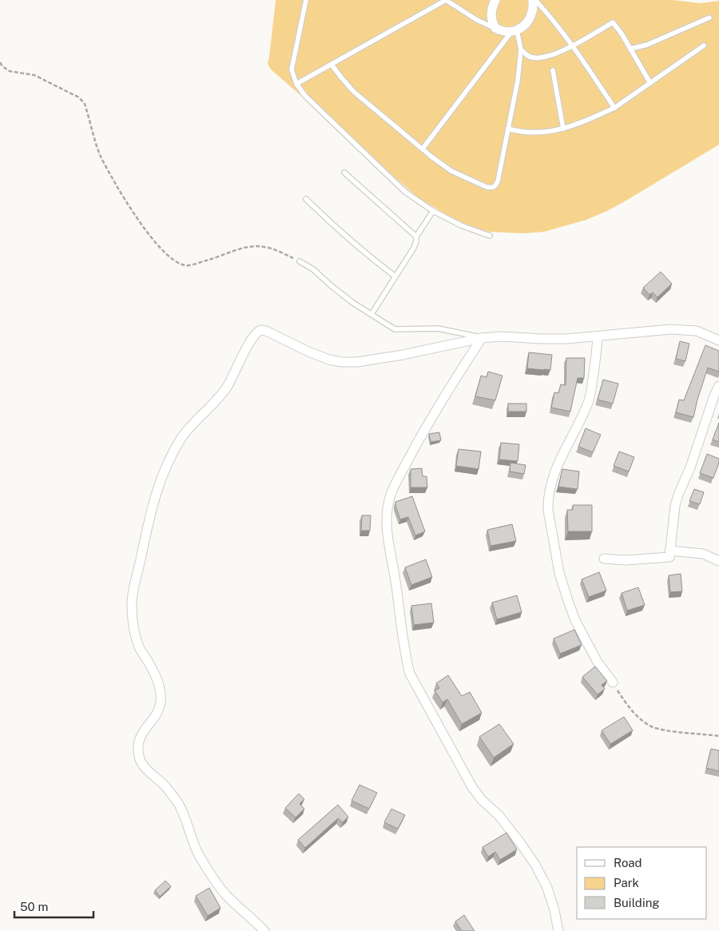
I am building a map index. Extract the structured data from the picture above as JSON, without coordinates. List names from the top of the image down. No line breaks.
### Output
{"legend":["Road","Park","Building"],"scale_bar":"50 m"}
